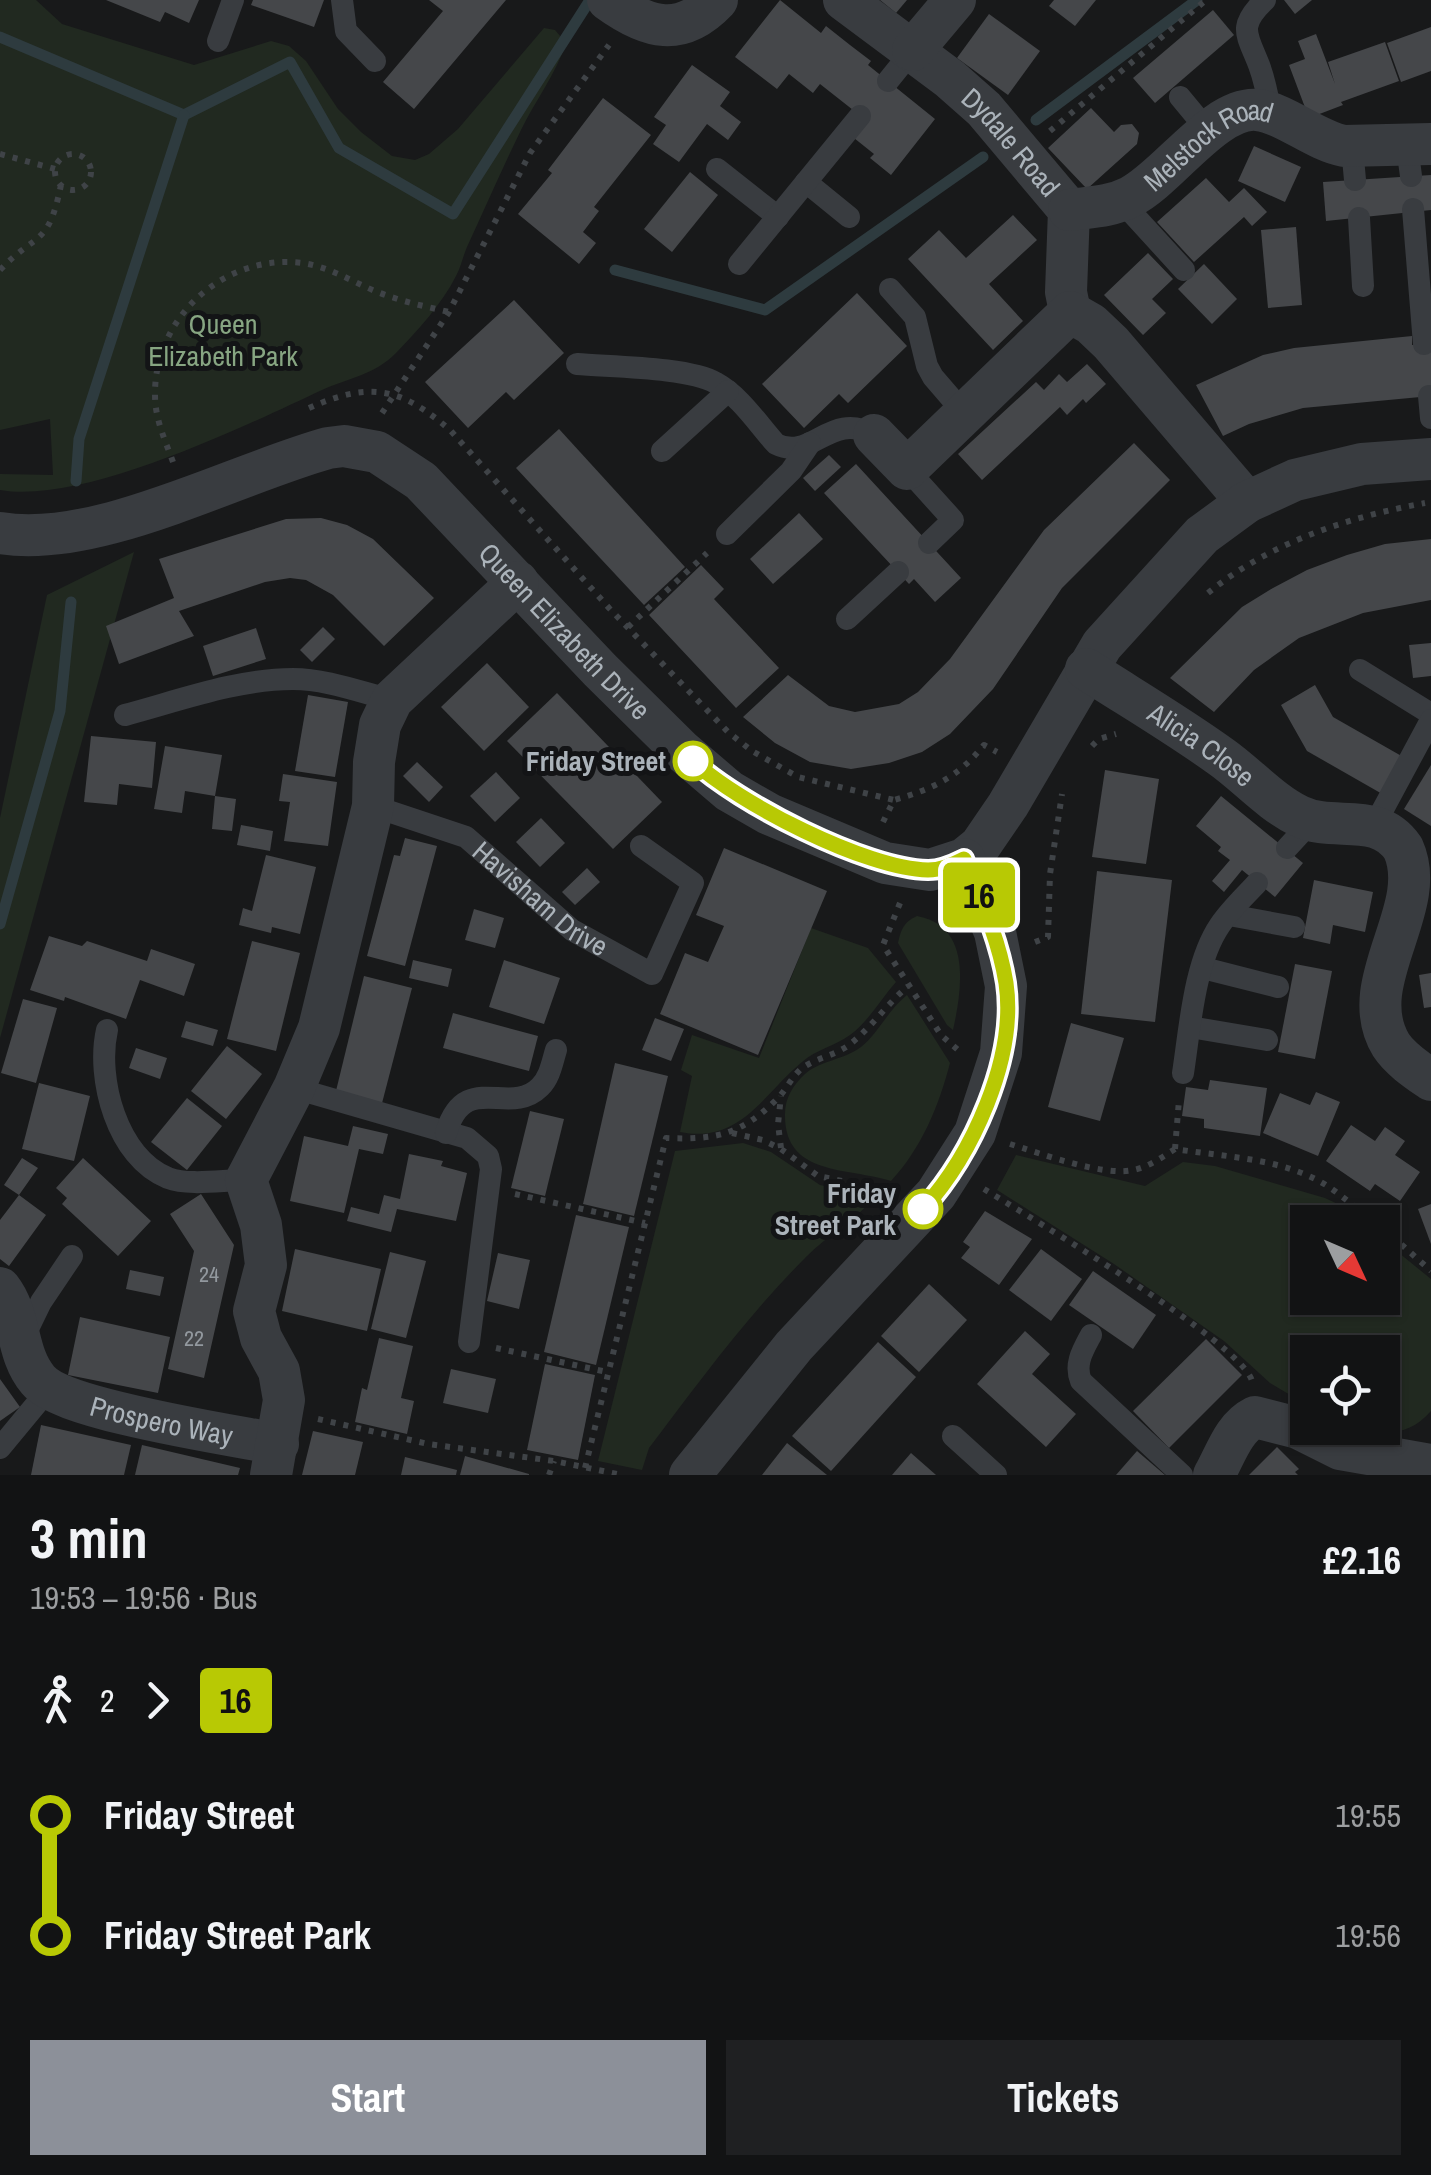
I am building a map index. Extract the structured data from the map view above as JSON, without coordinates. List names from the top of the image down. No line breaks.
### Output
{"streets":{"street":["Dydale Road","Melstock Road","Queen Elizabeth Drive","Alicia Close","Prospero Way"],"lane":["Havisham Drive"]},"crossings":[["Dydale Road","Melstock Road"]],"parks":["Queen Elizabeth Park"],"places":["Friday Street","Friday Street Park"],"lines":["bus line 16"],"house_numbers":["24","22"],"north":"bottom right","page":{"on_map":"16","heading":["3 min","19:53 – 19:56 · Bus","£2.16"],"legs":["2","16"],"list":[{"name":"Friday Street","value":"19:55"},{"name":"Friday Street Park","value":"19:56"}],"buttons":["Start","Tickets"]}}
